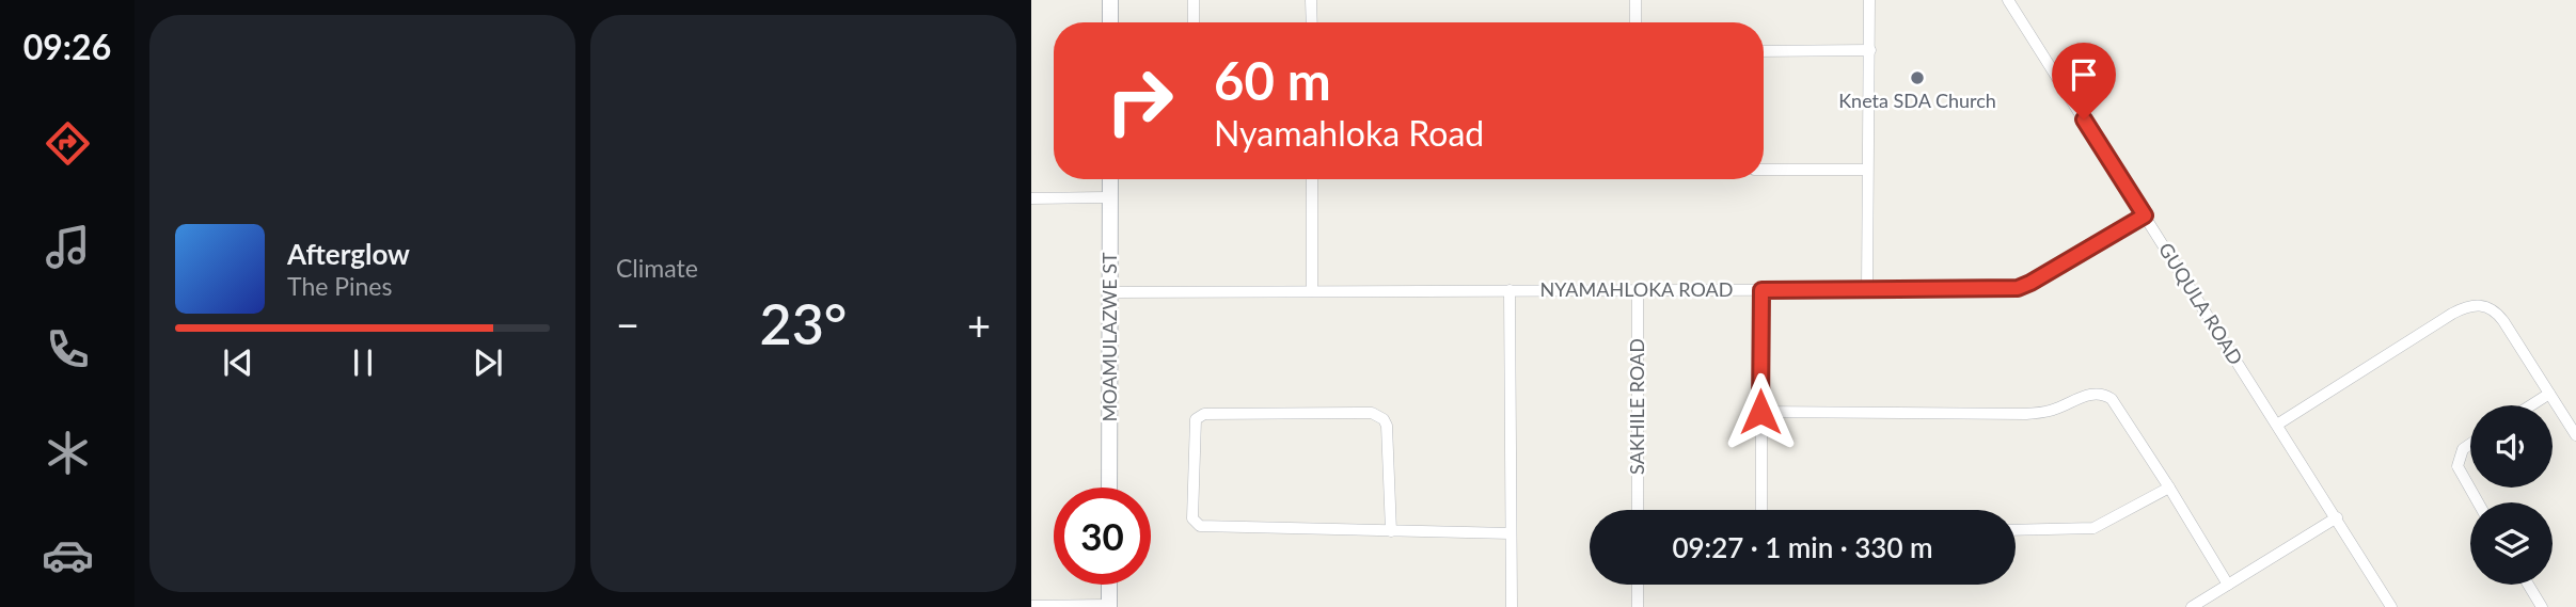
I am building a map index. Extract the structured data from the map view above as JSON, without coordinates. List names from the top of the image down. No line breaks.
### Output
{"streets":{"street":["NYAMAHLOKA ROAD","GUQULA ROAD","MOAMULAZWE ST","SAKHILE ROAD"]},"crossings":[["NYAMAHLOKA ROAD","GUQULA ROAD"],["NYAMAHLOKA ROAD","MOAMULAZWE ST"],["NYAMAHLOKA ROAD","SAKHILE ROAD"]],"places":["Kneta SDA Church"],"page":{"tabs":"09:26","tile":"Climate","turn":["60 m","Nyamahloka Road"],"song":["Afterglow","The Pines"],"heat":["−","23°","+"],"limit":"30","trip":"09:27 · 1 min · 330 m"}}
